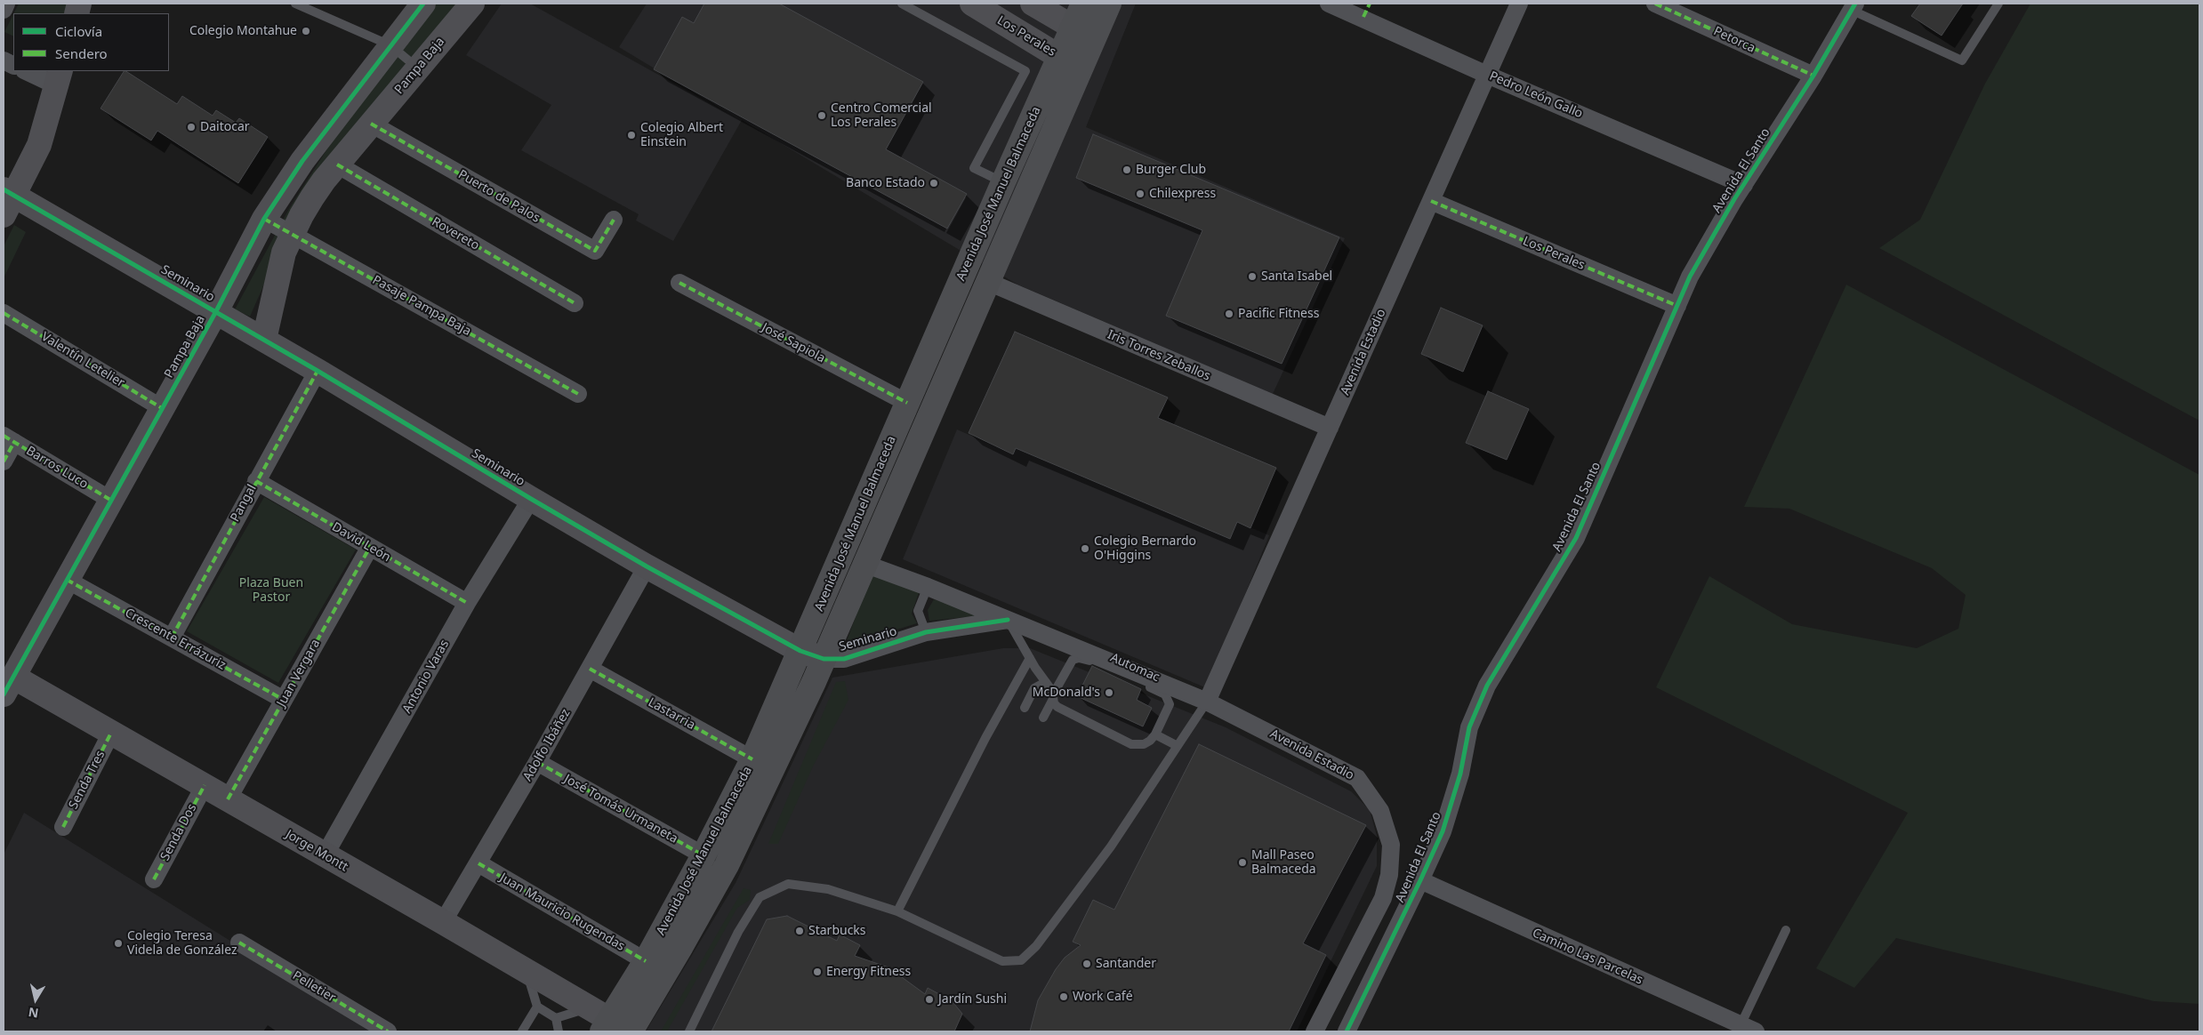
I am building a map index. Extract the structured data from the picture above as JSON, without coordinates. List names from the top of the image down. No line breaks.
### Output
{"streets":{"main road":["Avenida José Manuel Balmaceda"],"street":["Los Perales","Petorca","Pampa Baja","Pedro León Gallo","Avenida El Santo","Puerto de Palos","Rovereto","Seminario","Pasaje Pampa Baja","José Sapiola","Avenida Estadio","Iris Torres Zeballos","Valentín Letelier","Barros Luco","Pangal","David León","Crescente Errázuriz","Juan Vergara","Antonio Varas","Lastarria","Adolfo Ibáñez","Senda Tres","José Tomás Urmaneta","Senda Dos","Jorge Montt","Juan Mauricio Rugendas","Camino Las Parcelas","Pelletier"],"lane":["Automac"]},"crossings":[["Los Perales","Avenida El Santo"],["Los Perales","Avenida José Manuel Balmaceda"],["Los Perales","Avenida Estadio"],["Petorca","Avenida El Santo"],["Pampa Baja","Puerto de Palos"],["Pampa Baja","Rovereto"],["Pampa Baja","Seminario"],["Pampa Baja","Pasaje Pampa Baja"],["Pampa Baja","Valentín Letelier"],["Pampa Baja","Barros Luco"],["Pampa Baja","Crescente Errázuriz"],["Pampa Baja","Jorge Montt"],["Pedro León Gallo","Avenida El Santo"],["Pedro León Gallo","Avenida Estadio"],["Avenida El Santo","Camino Las Parcelas"],["Avenida José Manuel Balmaceda","Seminario"],["Avenida José Manuel Balmaceda","José Sapiola"],["Avenida José Manuel Balmaceda","Avenida Estadio"],["Avenida José Manuel Balmaceda","Iris Torres Zeballos"],["Avenida José Manuel Balmaceda","Lastarria"],["Avenida José Manuel Balmaceda","José Tomás Urmaneta"],["Avenida José Manuel Balmaceda","Jorge Montt"],["Avenida José Manuel Balmaceda","Juan Mauricio Rugendas"],["Seminario","Avenida Estadio"],["Seminario","Pangal"],["Seminario","Antonio Varas"],["Seminario","Adolfo Ibáñez"],["Avenida Estadio","Iris Torres Zeballos"],["Pangal","David León"],["Pangal","Crescente Errázuriz"],["David León","Juan Vergara"],["David León","Antonio Varas"],["Crescente Errázuriz","Juan Vergara"],["Juan Vergara","Jorge Montt"],["Antonio Varas","Jorge Montt"],["Lastarria","Adolfo Ibáñez"],["Adolfo Ibáñez","José Tomás Urmaneta"],["Adolfo Ibáñez","Jorge Montt"],["Adolfo Ibáñez","Juan Mauricio Rugendas"],["Senda Tres","Jorge Montt"],["Senda Dos","Jorge Montt"]],"parks":["Plaza Buen Pastor"],"places":["Colegio Montahue","Centro Comercial Los Perales","Daitocar","Colegio Albert Einstein","Burger Club","Banco Estado","Chilexpress","Santa Isabel","Pacific Fitness","Colegio Bernardo O'Higgins","McDonald's","Mall Paseo Balmaceda","Starbucks","Colegio Teresa Videla de González","Santander","Energy Fitness","Work Café","Jardín Sushi"],"legend":["Ciclovía","Sendero"],"north":"bottom"}
